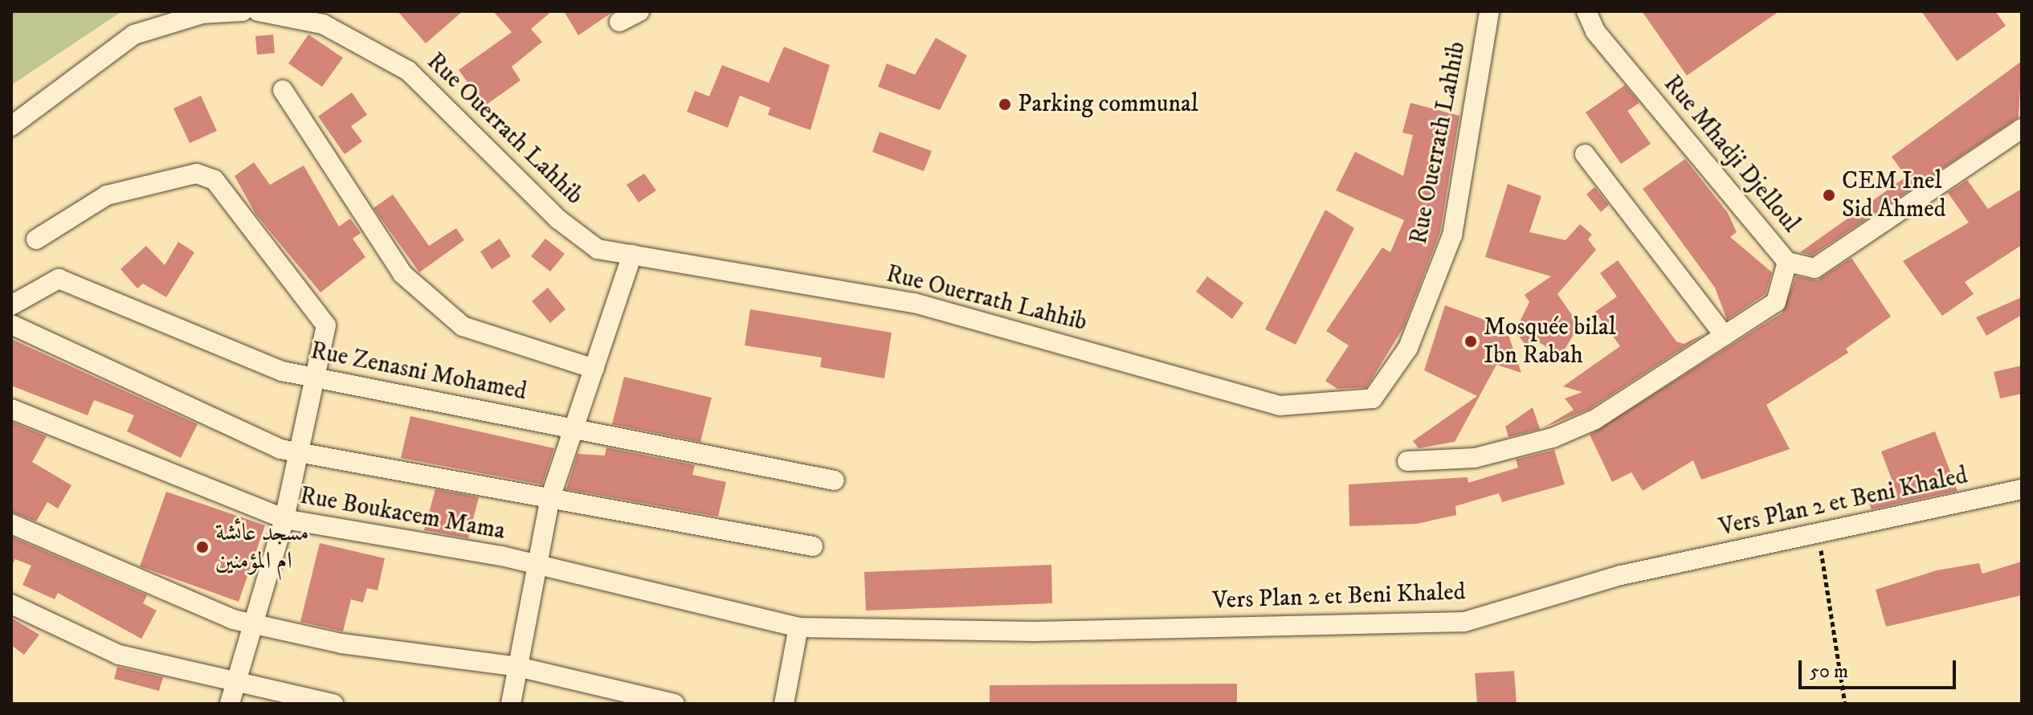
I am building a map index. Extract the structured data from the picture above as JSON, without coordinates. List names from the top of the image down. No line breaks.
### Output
{"streets":{"street":["Rue Ouerrath Lahhib","Rue Mhadji Djelloul","Rue Zenasni Mohamed","Vers Plan 2 et Beni Khaled","Rue Boukacem Mama"]},"crossings":[["Vers Plan 2 et Beni Khaled","Rue Boukacem Mama"]],"places":["Parking communal","CEM Inel Sid Ahmed","Mosquée bilal Ibn Rabah","مسجد عائشة ام المؤمنين"],"scale_bar":"50 m"}
